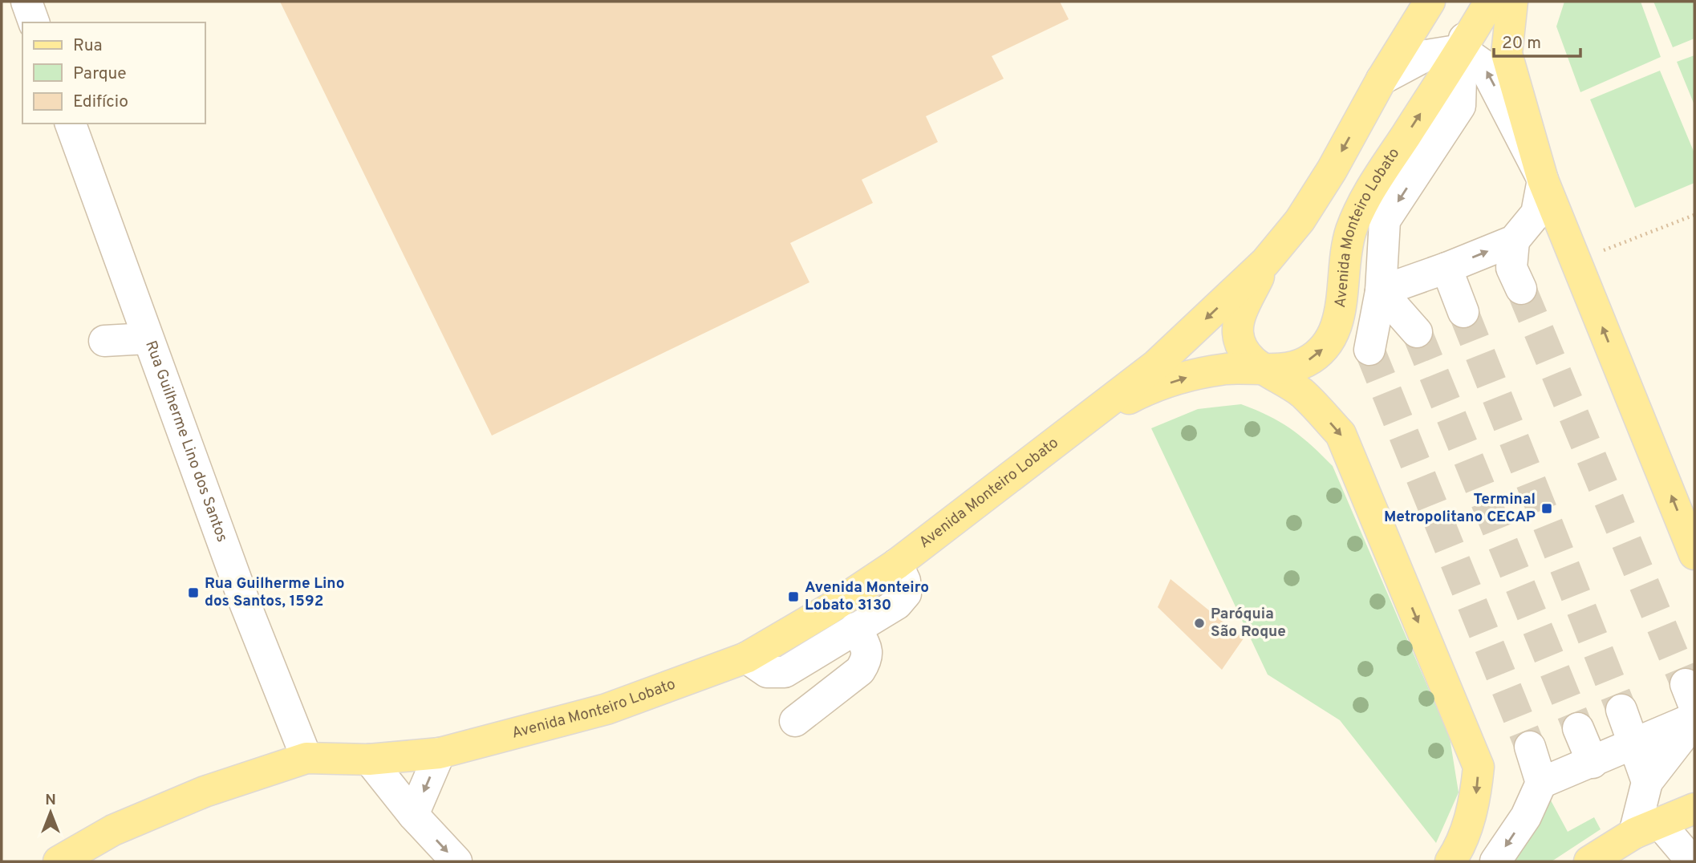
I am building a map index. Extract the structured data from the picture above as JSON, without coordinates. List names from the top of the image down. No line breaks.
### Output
{"streets":{"main road":["Avenida Monteiro Lobato"],"street":["Rua Guilherme Lino dos Santos"]},"crossings":[["Avenida Monteiro Lobato","Rua Guilherme Lino dos Santos"]],"places":{"transit":["Terminal Metropolitano CECAP","Rua Guilherme Lino dos Santos, 1592","Avenida Monteiro Lobato 3130"],"other":["Paróquia São Roque"]},"legend":["Rua","Parque","Edifício"],"scale_bar":"20 m","north":"top"}
